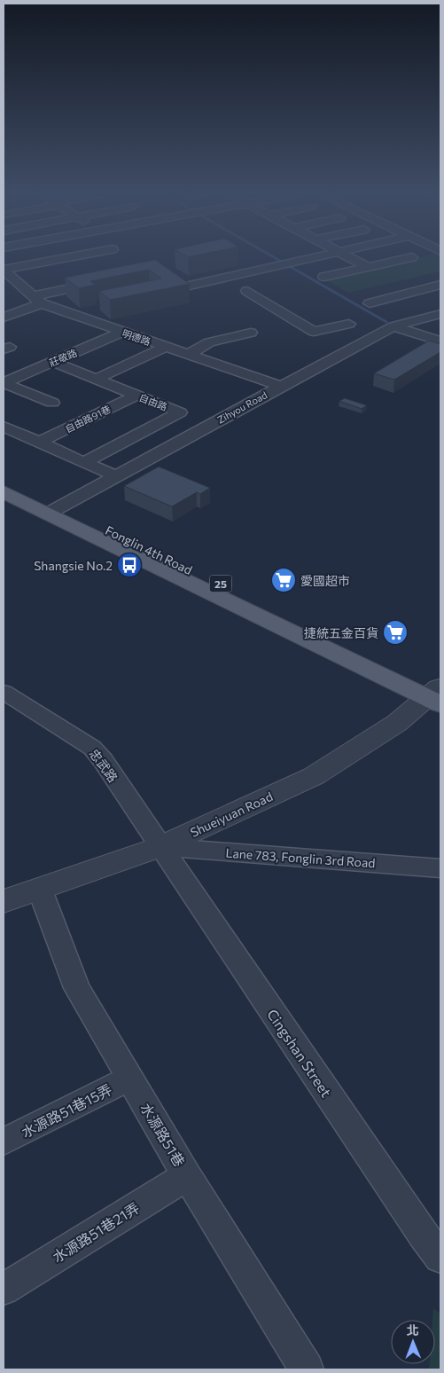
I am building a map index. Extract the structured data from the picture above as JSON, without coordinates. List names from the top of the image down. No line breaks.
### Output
{"streets":{"main road":["Fonglin 4th Road","25"],"street":["明德路","莊敬路","自由路","Zihyou Road","自由路91巷","忠武路","Shueiyuan Road","Lane 783, Fonglin 3rd Road","Cingshan Street","水源路51巷15弄","水源路51巷","水源路51巷21弄"]},"crossings":[["明德路","莊敬路"],["明德路","Zihyou Road"],["莊敬路","自由路"],["自由路","自由路91巷"],["Zihyou Road","Fonglin 4th Road"],["Fonglin 4th Road","Shueiyuan Road"],["忠武路","Shueiyuan Road"],["忠武路","Lane 783, Fonglin 3rd Road"],["忠武路","Cingshan Street"],["Shueiyuan Road","Lane 783, Fonglin 3rd Road"],["Shueiyuan Road","Cingshan Street"],["Shueiyuan Road","水源路51巷"],["Lane 783, Fonglin 3rd Road","Cingshan Street"],["水源路51巷15弄","水源路51巷"],["水源路51巷","水源路51巷21弄"]],"places":{"bus stop":["Shangsie No.2"],"supermarket":["愛國超市","捷統五金百貨"]},"north":"top"}
